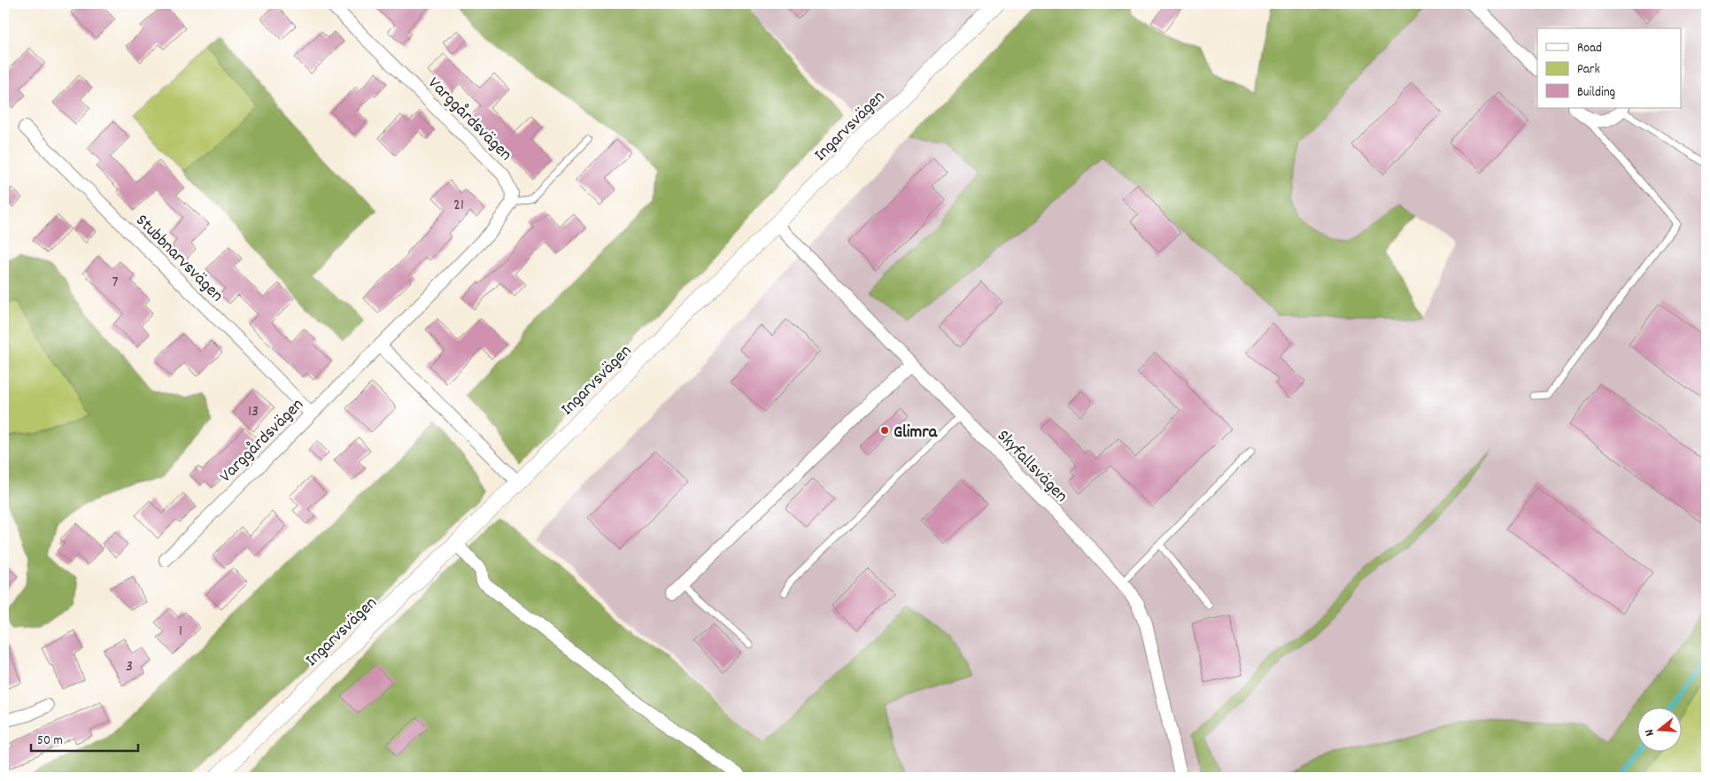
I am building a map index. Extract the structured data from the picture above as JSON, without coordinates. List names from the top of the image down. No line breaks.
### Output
{"streets":{"street":["Varggårdsvägen","Ingarvsvägen","Stubbnarvsvägen","Skyfallsvägen"]},"crossings":[["Varggårdsvägen","Stubbnarvsvägen"],["Ingarvsvägen","Skyfallsvägen"]],"places":["Glimra"],"house_numbers":["21","7","13","1","3"],"legend":["Road","Park","Building"],"scale_bar":"50 m","north":"left"}
